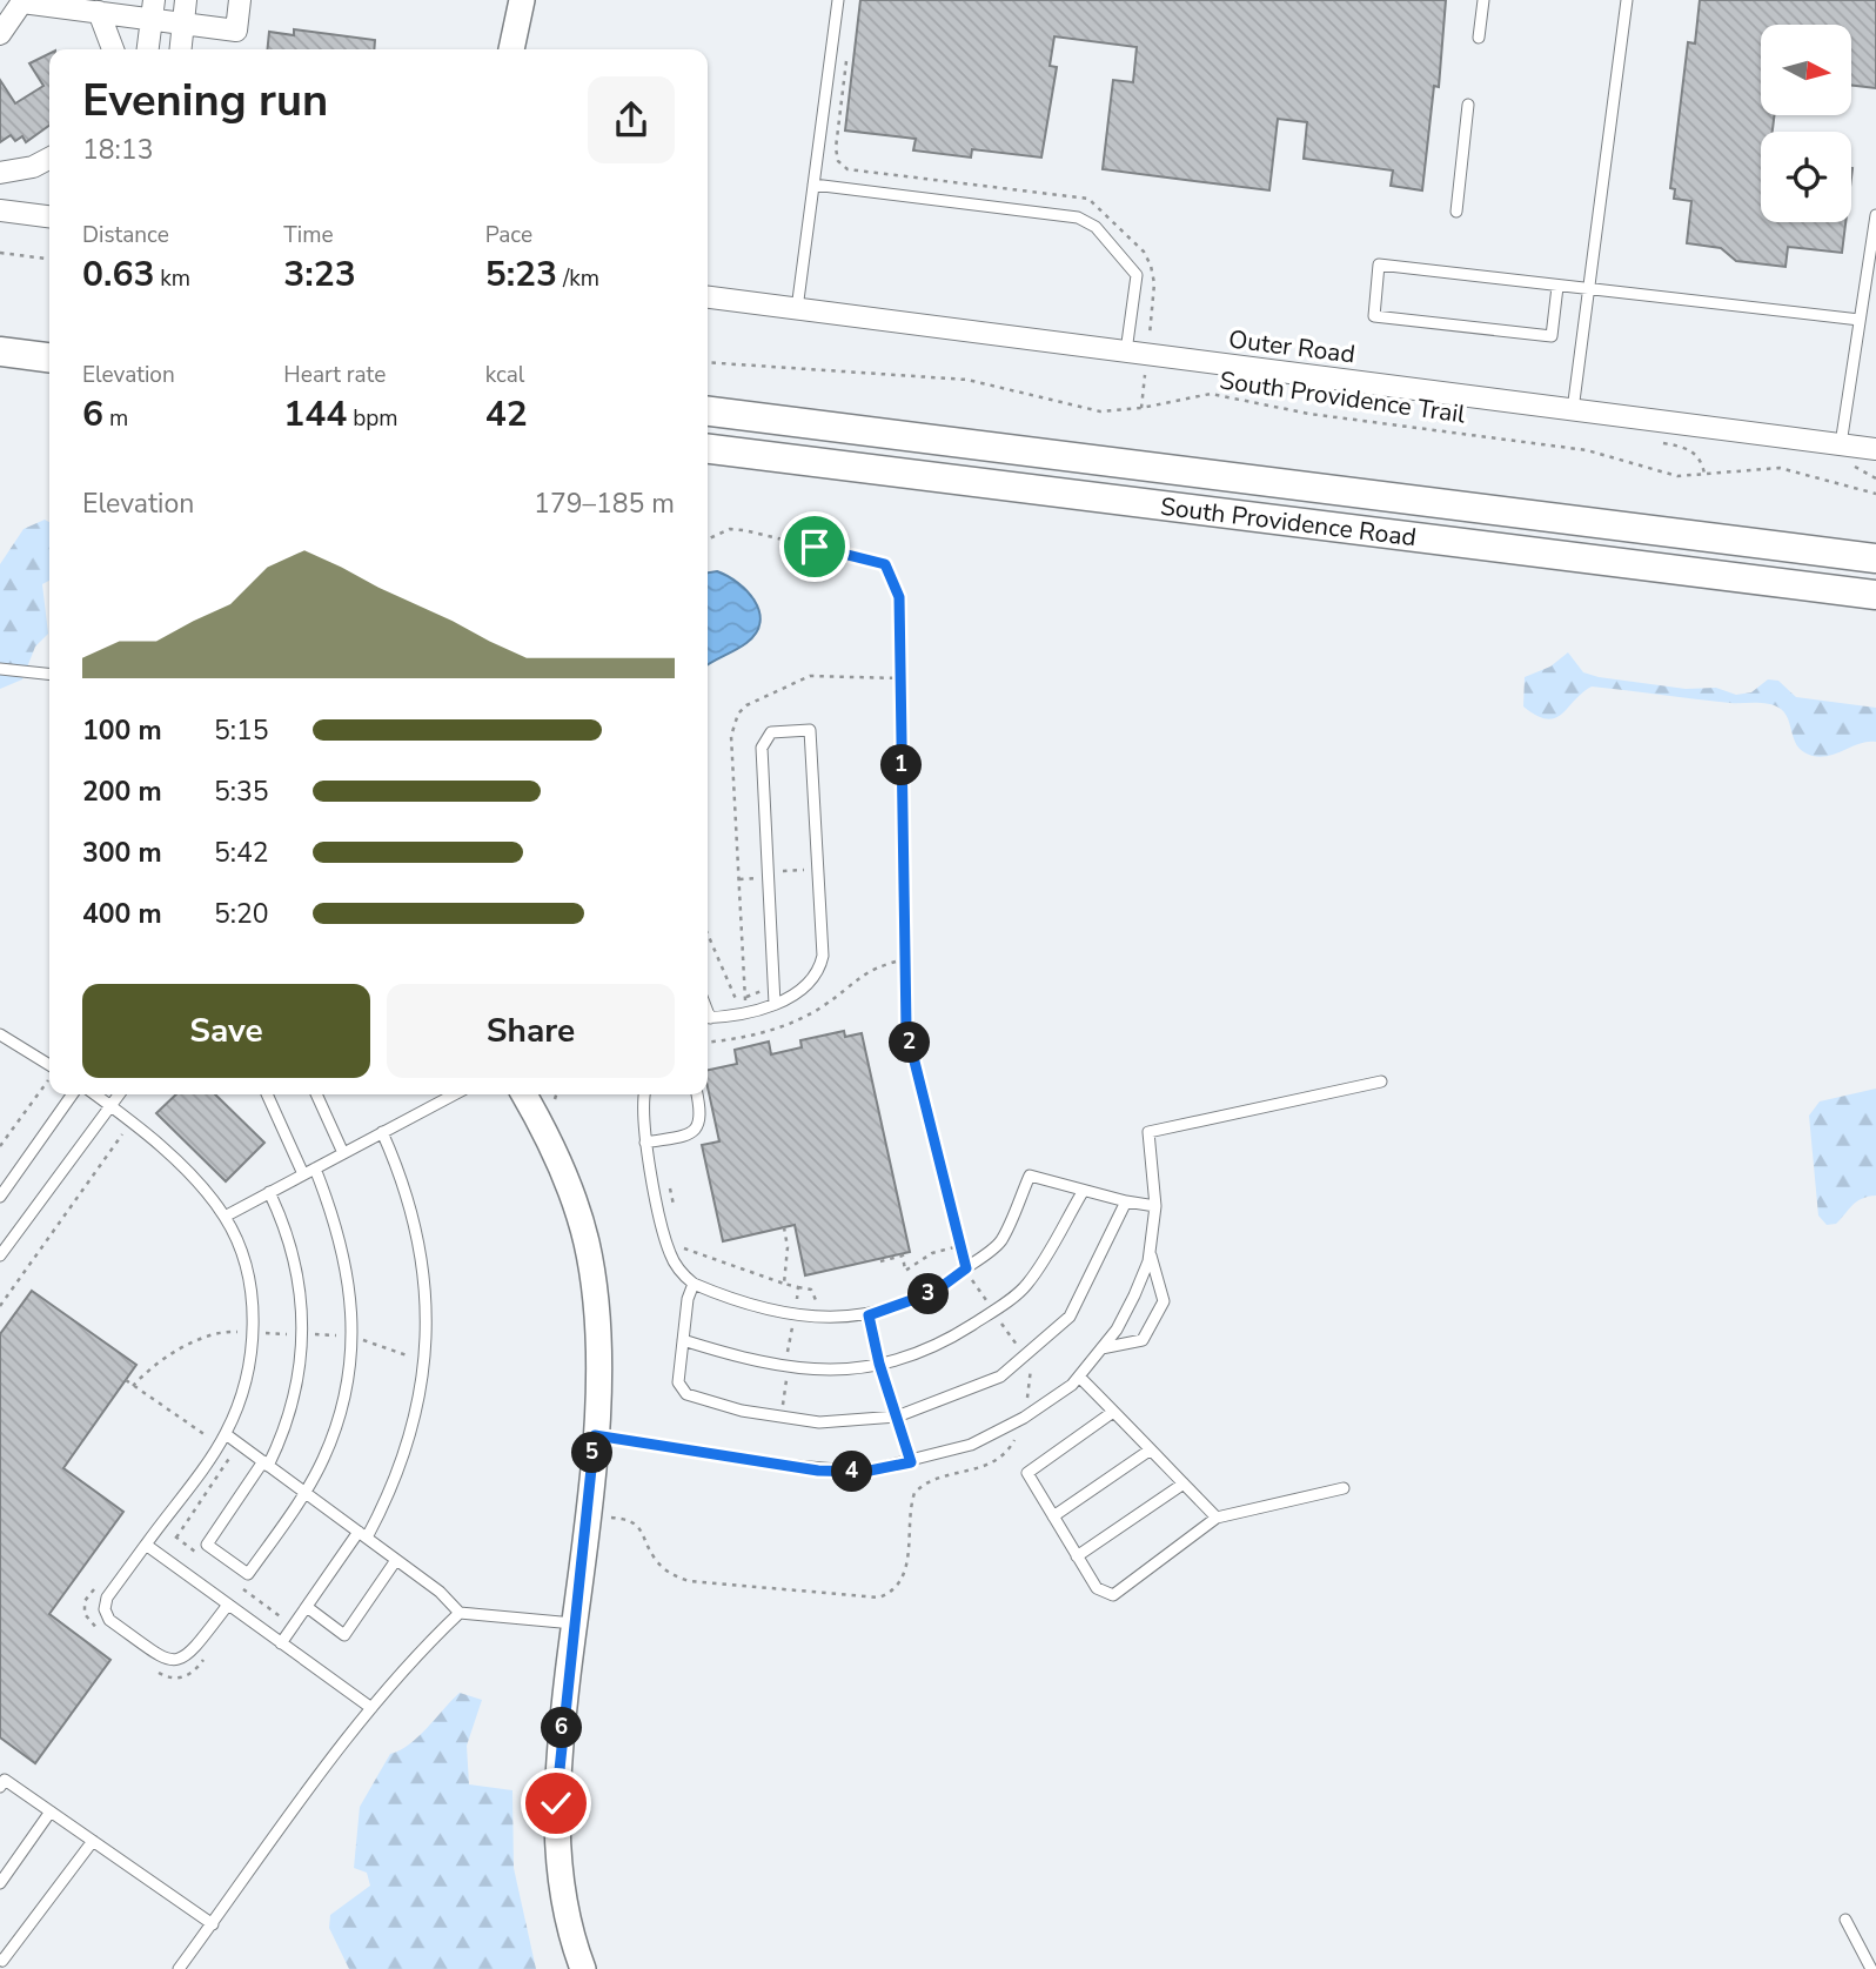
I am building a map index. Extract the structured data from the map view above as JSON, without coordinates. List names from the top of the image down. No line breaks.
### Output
{"streets":{"main road":["South Providence Road"],"street":["Outer Road"],"path":["South Providence Trail"]},"north":"right","page":{"heading":["Evening run","18:13"],"stats":[["Distance","0.63 km"],["Time","3:23"],["Pace","5:23 /km"],["Elevation","6 m"],["Heart rate","144 bpm"],["kcal","42"]],"chart":["Elevation","179–185 m"],"list":[{"name":"100 m","note":"5:15"},{"name":"200 m","note":"5:35"},{"name":"300 m","note":"5:42"},{"name":"400 m","note":"5:20"}],"pins":["1","2","3","5","4","6"],"buttons":["Save","Share"]}}
